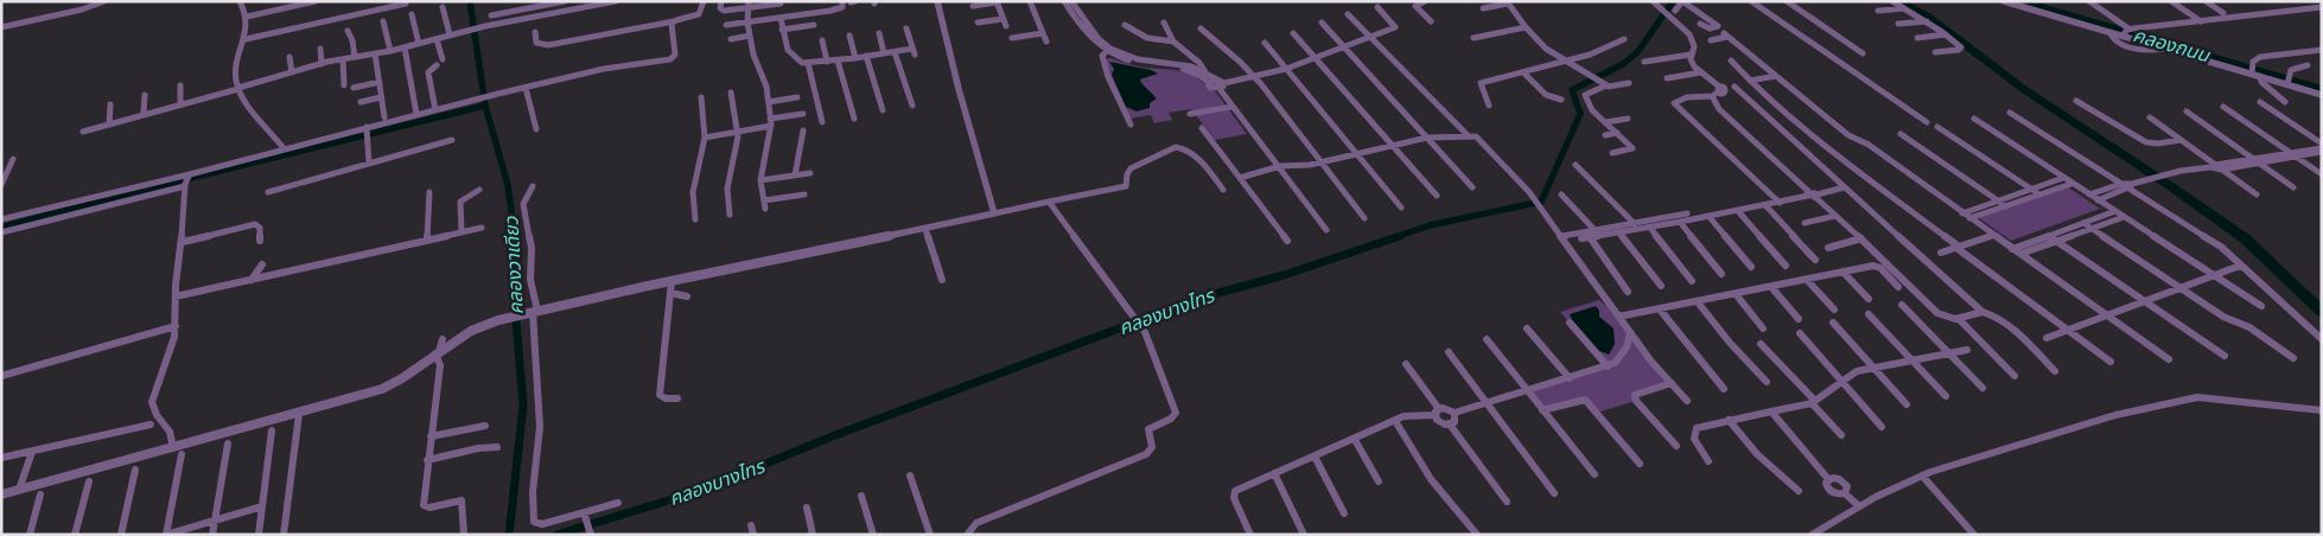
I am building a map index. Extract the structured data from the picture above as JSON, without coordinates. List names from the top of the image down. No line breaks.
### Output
{"water":["คลองถนน","คลองวาเดียว","คลองบางไทร"]}
